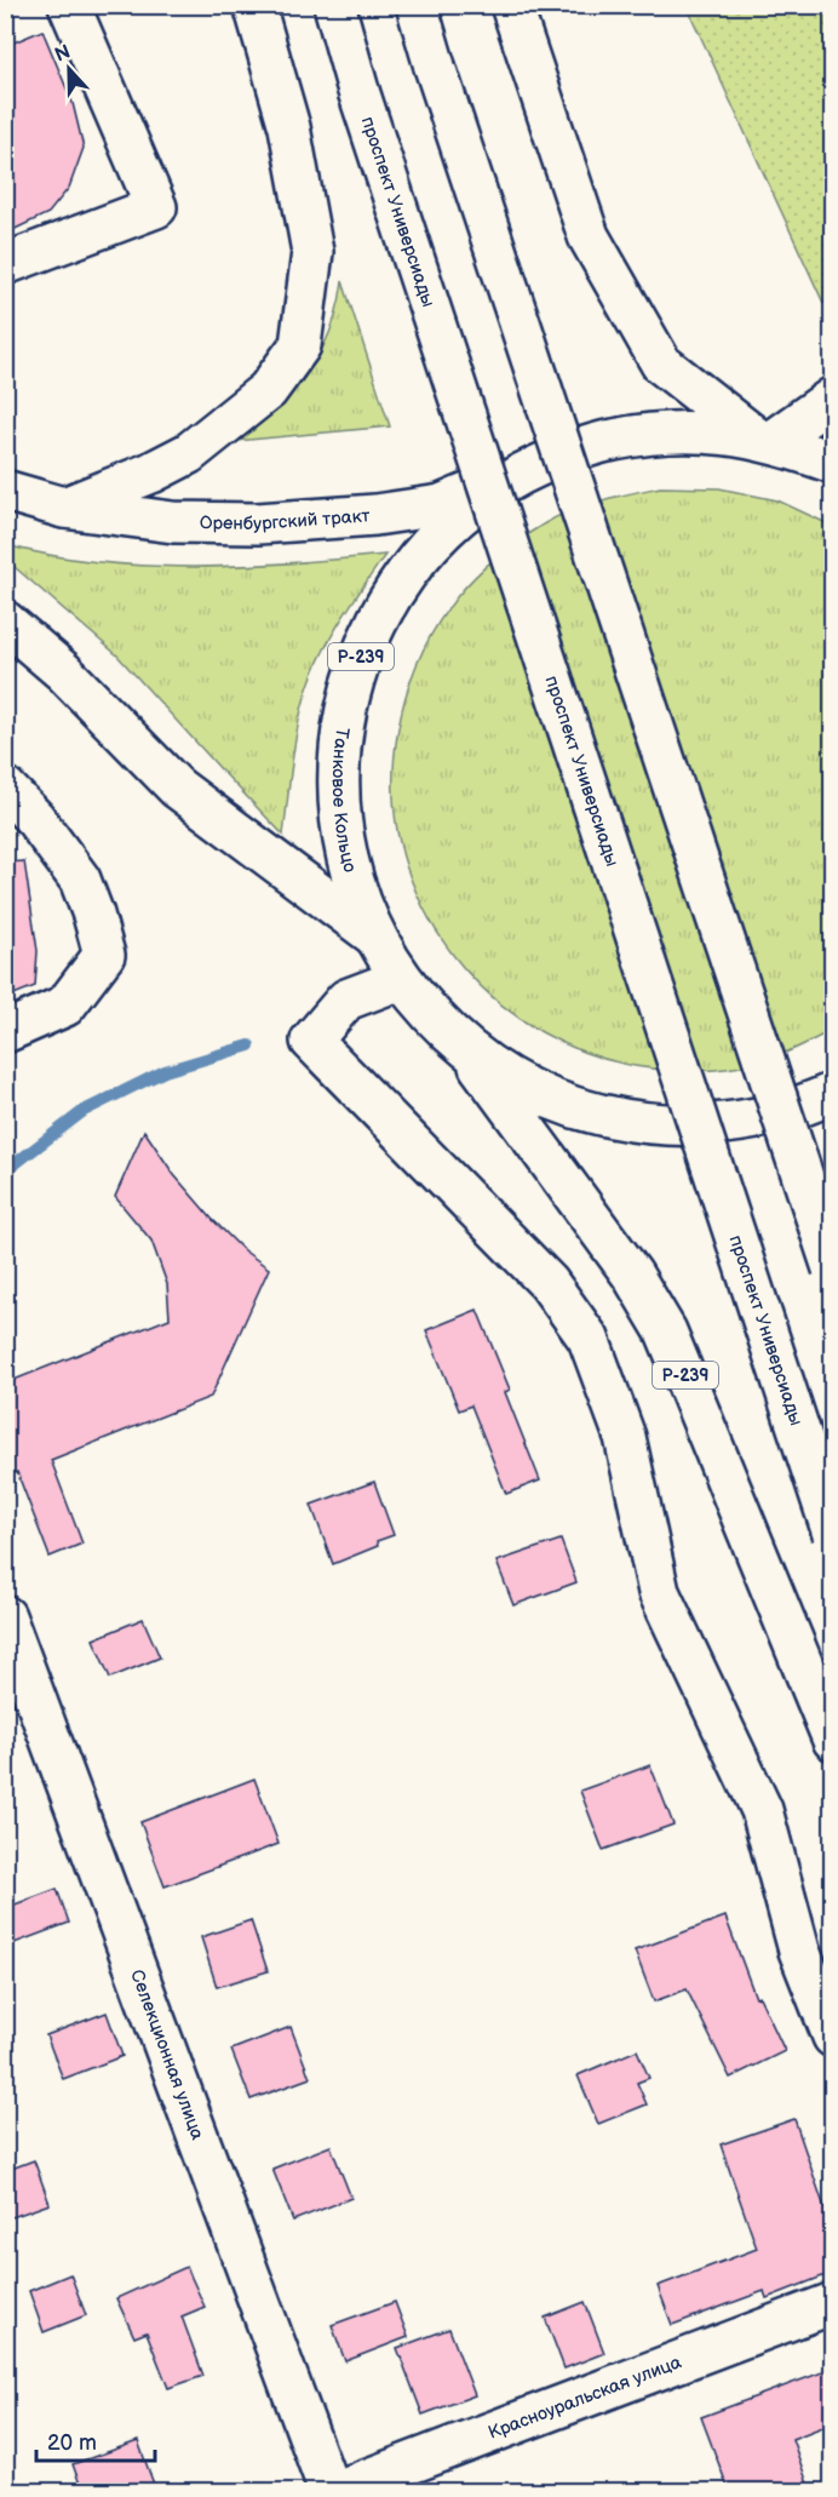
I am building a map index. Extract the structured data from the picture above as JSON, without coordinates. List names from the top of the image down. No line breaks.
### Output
{"streets":{"main road":["проспект Универсиады","Оренбургский тракт","Р-239","Танковое Кольцо","Селекционная улица","Красноуральская улица"]},"crossings":[["Оренбургский тракт","Танковое Кольцо"],["Р-239","Танковое Кольцо"]],"scale_bar":"20 m","north":"top"}
